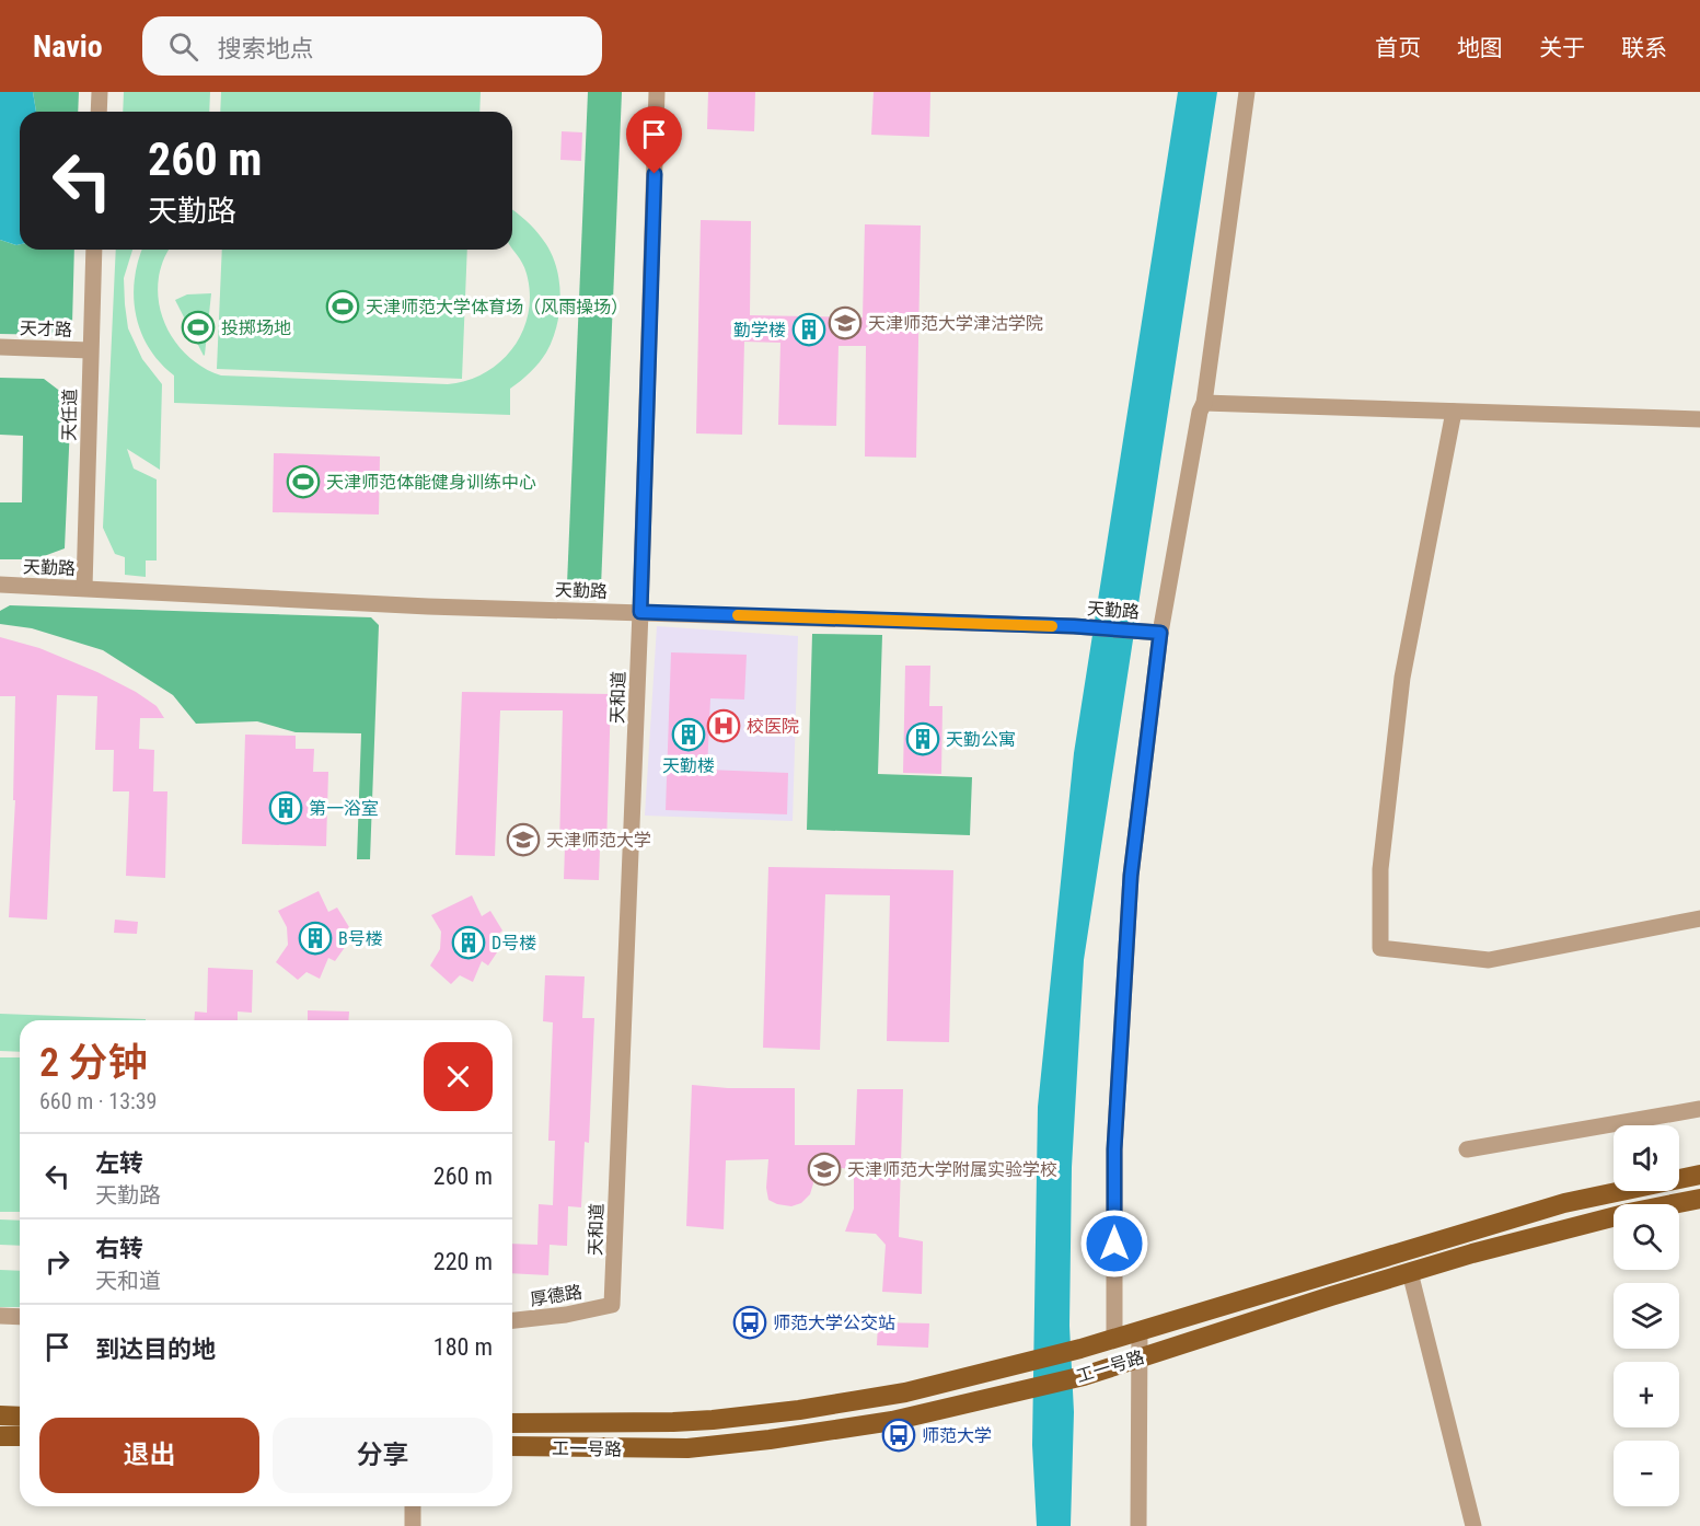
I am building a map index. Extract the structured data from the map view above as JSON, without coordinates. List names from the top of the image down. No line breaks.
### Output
{"streets":{"main road":["工一号路"],"street":["天才路","天任道","天勤路","天和道","厚德路"]},"crossings":[["天才路","天任道"],["天任道","天勤路"],["天勤路","天和道"],["天和道","厚德路"]],"places":{"sports":["天津师范大学体育场（风雨操场）","投掷场地","天津师范体能健身训练中心"],"school or university":["天津师范大学津沽学院","天津师范大学","天津师范大学附属实验学校"],"building":["勤学楼","天勤楼","天勤公寓","第一浴室","B号楼","D号楼"],"hospital":["校医院"],"bus stop":["师范大学公交站","师范大学"]},"page":{"header":"Navio","search":"搜索地点","nav":["首页","地图","关于","联系"],"turn":["260 m","天勤路"],"heading":["2 分钟","660 m · 13:39"],"map_buttons":["+","−"],"list":[{"name":"左转","note":"天勤路","value":"260 m"},{"name":"右转","note":"天和道","value":"220 m"},{"name":"到达目的地","value":"180 m"}],"buttons":["退出","分享"]}}
